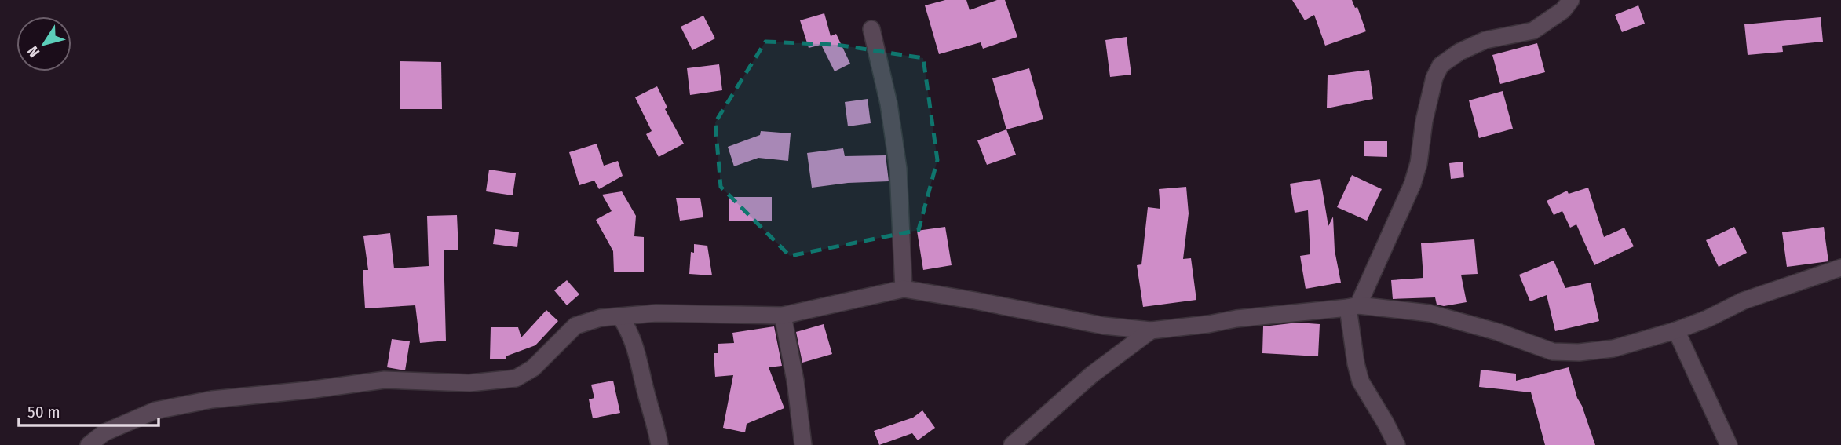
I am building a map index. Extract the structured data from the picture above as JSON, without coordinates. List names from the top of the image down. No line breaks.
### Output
{"scale_bar":"50 m","north":"bottom left"}
